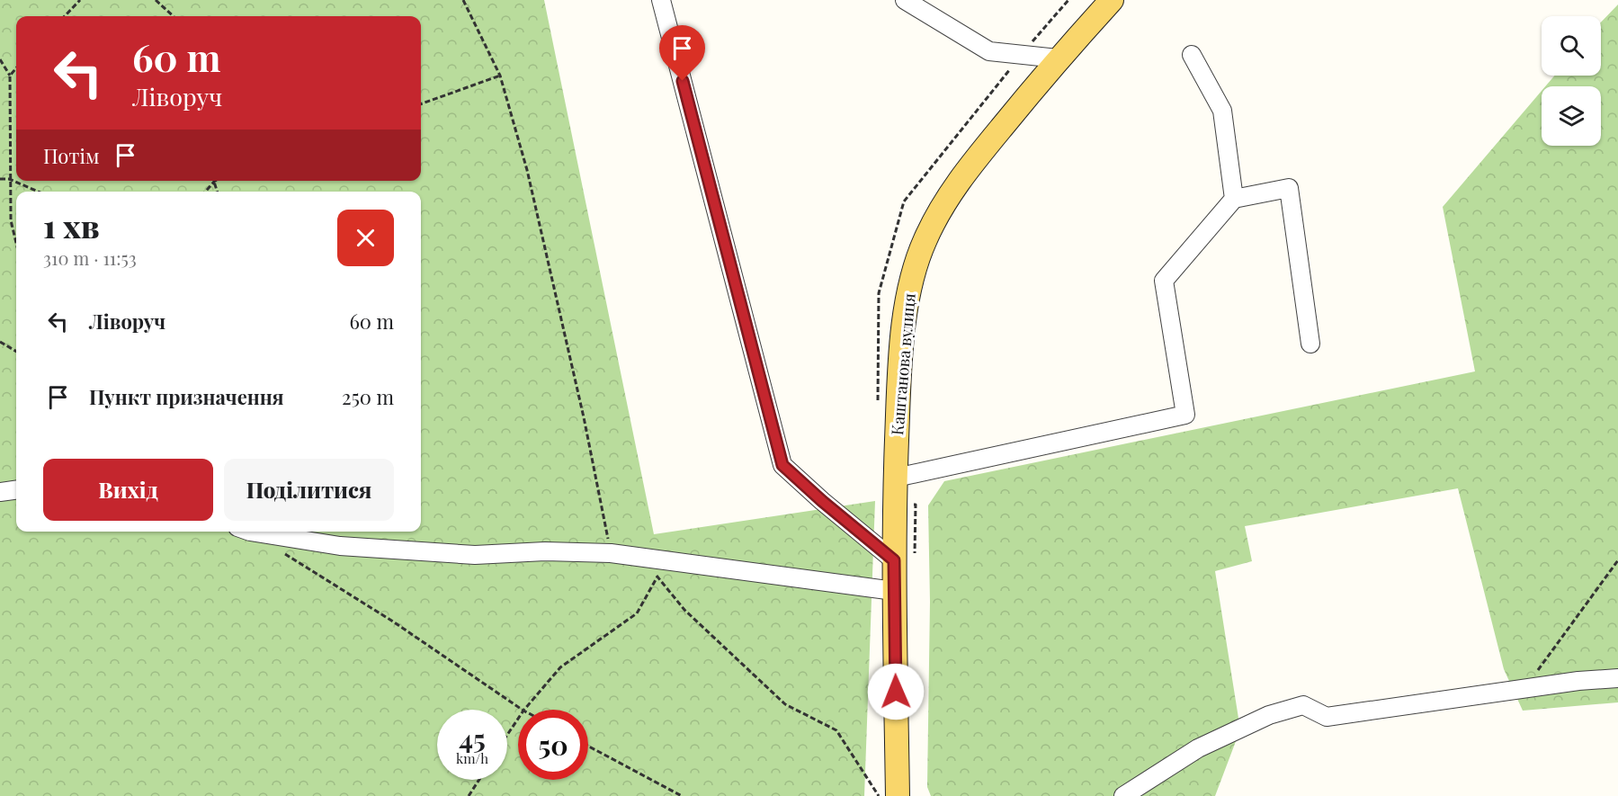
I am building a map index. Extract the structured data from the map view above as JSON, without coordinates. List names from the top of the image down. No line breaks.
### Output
{"streets":{"main road":["Каштанова вулиця"]},"page":{"turn":["60 m","Ліворуч"],"then":"Потім","heading":["1 хв","310 m · 11:53"],"list":[{"name":"Ліворуч","value":"60 m"},{"name":"Пункт призначення","value":"250 m"}],"buttons":["Вихід","Поділитися"],"speed":"45 km/h","limit":"50"}}
